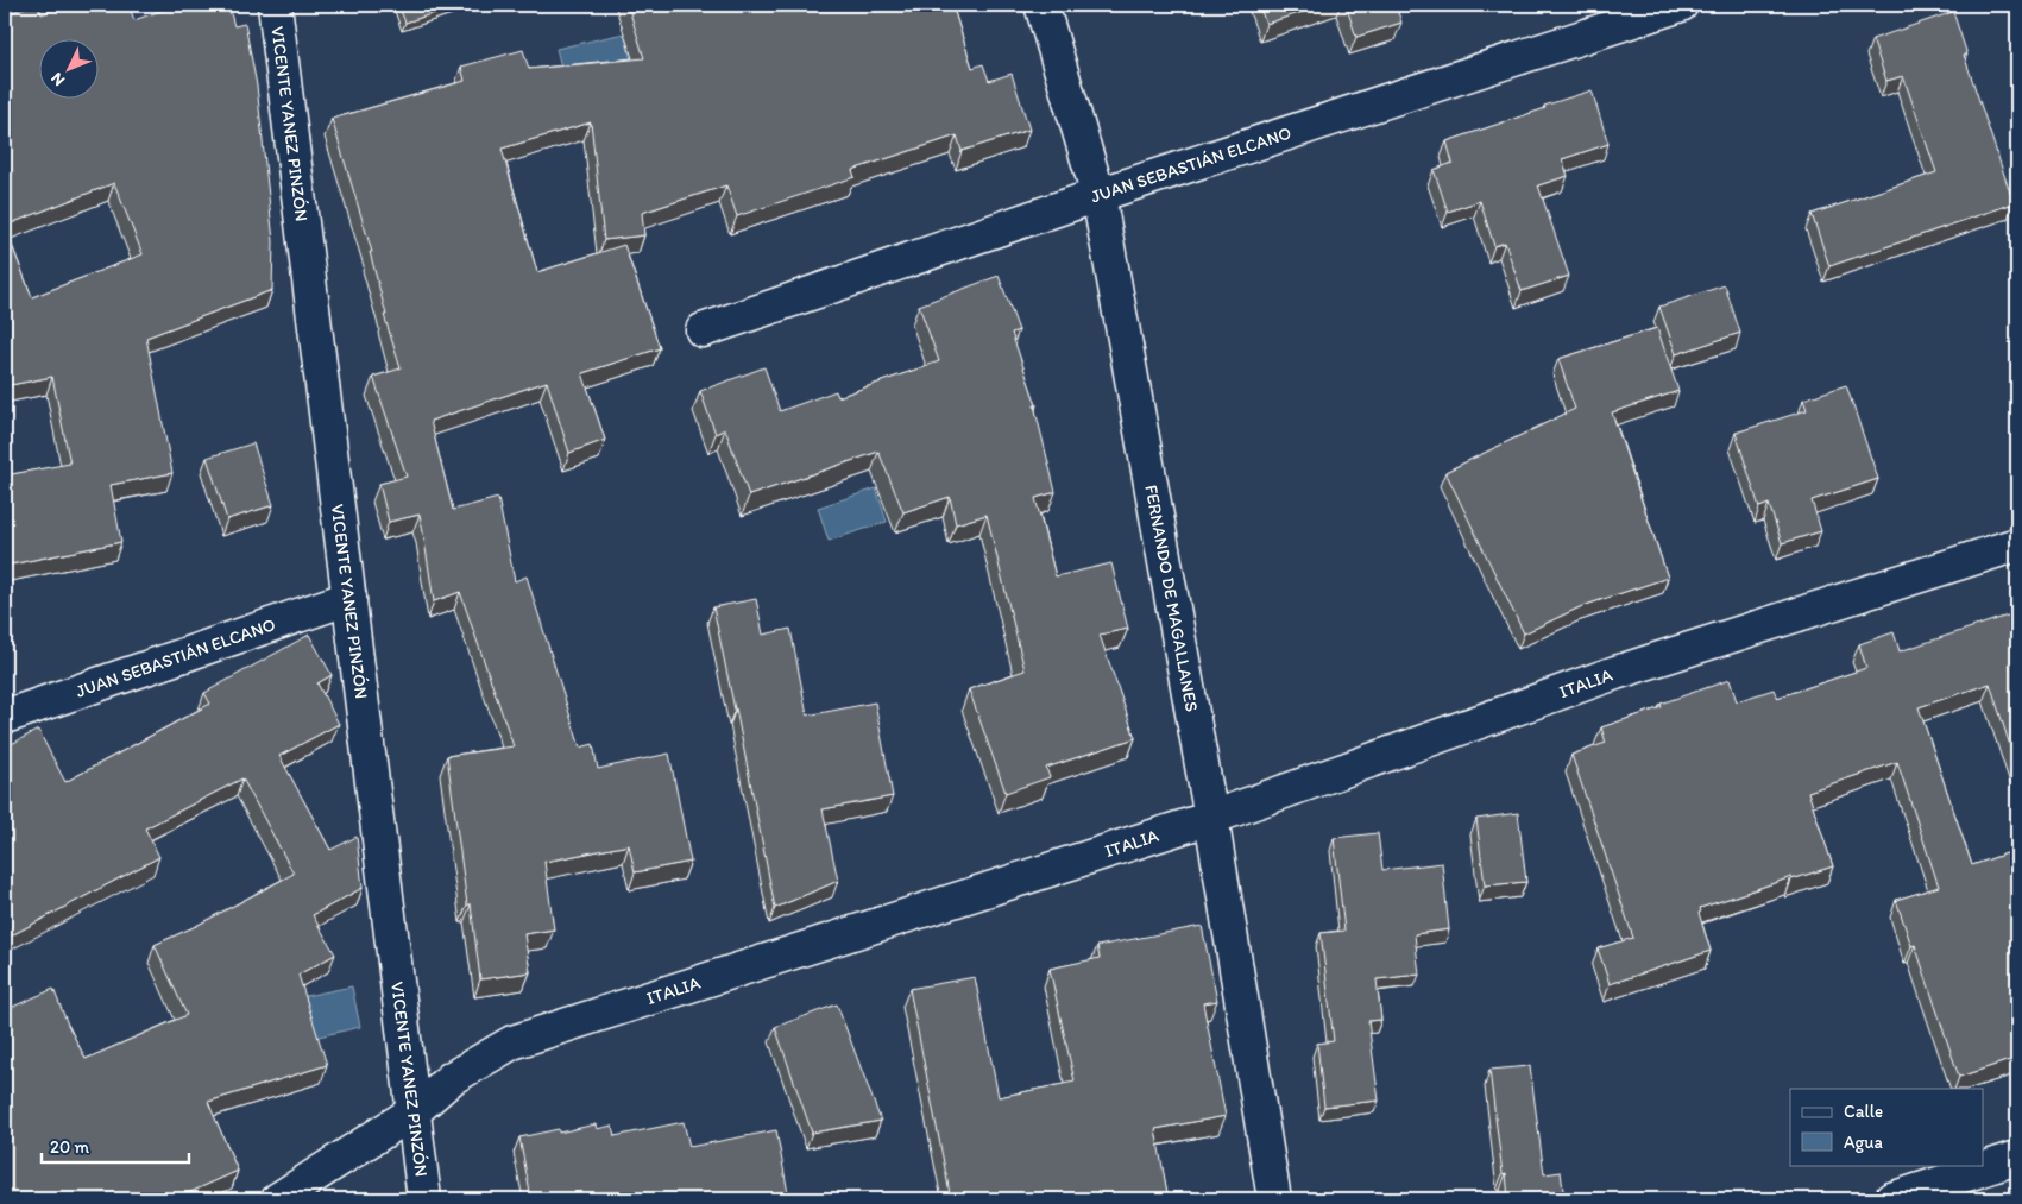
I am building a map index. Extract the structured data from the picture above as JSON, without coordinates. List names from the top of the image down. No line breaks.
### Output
{"streets":{"street":["VICENTE YANEZ PINZÓN","JUAN SEBASTIÁN ELCANO","FERNANDO DE MAGALLANES","ITALIA"]},"crossings":[["VICENTE YANEZ PINZÓN","JUAN SEBASTIÁN ELCANO"],["VICENTE YANEZ PINZÓN","ITALIA"],["JUAN SEBASTIÁN ELCANO","FERNANDO DE MAGALLANES"],["FERNANDO DE MAGALLANES","ITALIA"]],"legend":["Calle","Agua"],"scale_bar":"20 m","north":"bottom left"}
